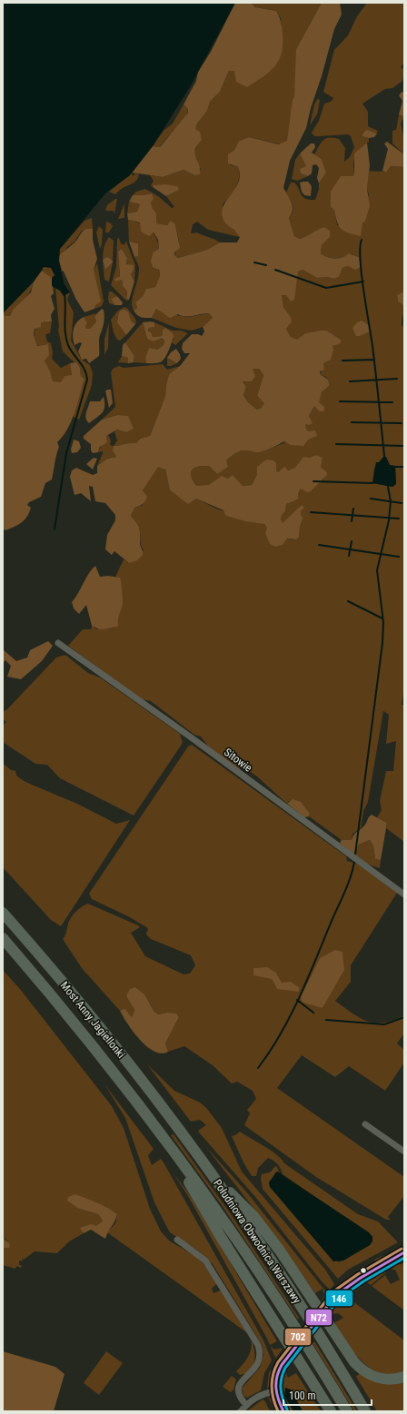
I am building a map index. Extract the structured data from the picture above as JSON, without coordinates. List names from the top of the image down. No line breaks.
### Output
{"streets":{"highway":["Most Anny Jagiellonki","Południowa Obwodnica Warszawy"],"street":["Sitowie"]},"crossings":[["Most Anny Jagiellonki","Południowa Obwodnica Warszawy"]],"lines":["transit line 702","transit line N72","transit line 146"],"scale_bar":"100 m"}
